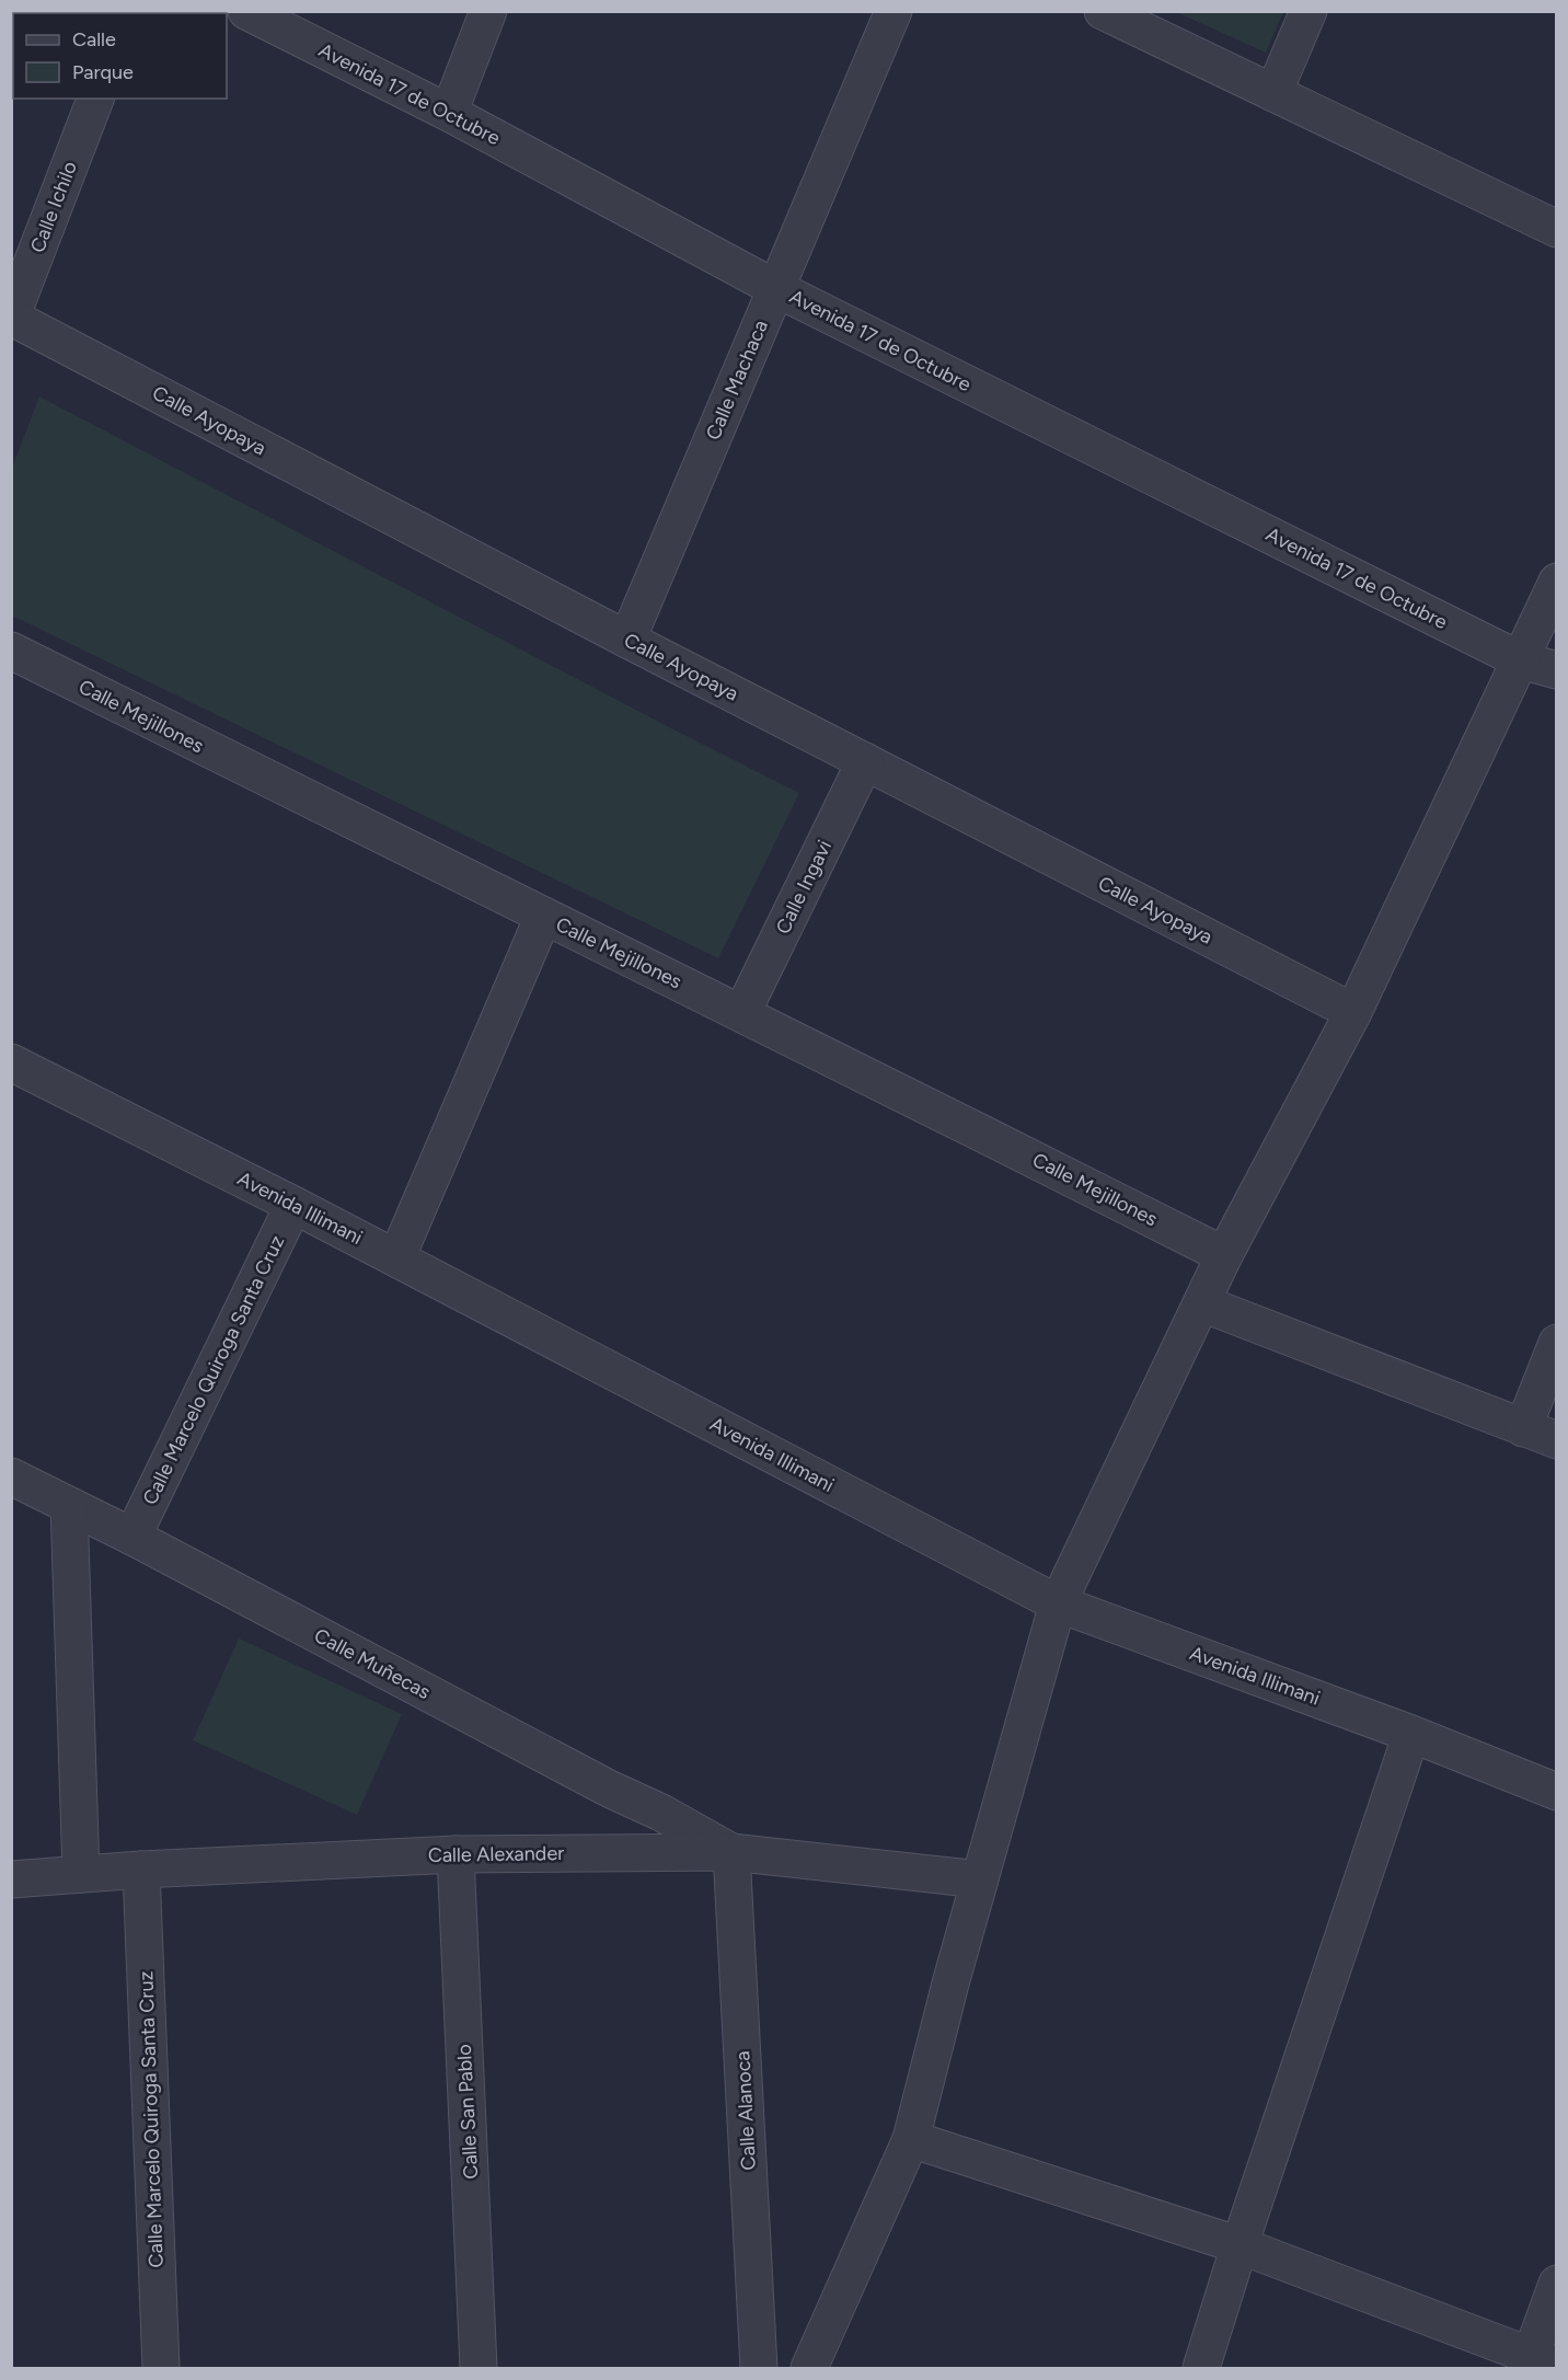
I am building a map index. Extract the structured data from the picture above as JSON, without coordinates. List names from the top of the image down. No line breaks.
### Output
{"streets":{"street":["Avenida 17 de Octubre","Calle Ichilo","Calle Machaca","Calle Ayopaya","Calle Mejillones","Calle Ingavi","Avenida Illimani","Calle Marcelo Quiroga Santa Cruz","Calle Muñecas","Calle Alexander","Calle Alanoca","Calle San Pablo"]},"crossings":[["Avenida 17 de Octubre","Calle Machaca"],["Calle Ichilo","Calle Ayopaya"],["Calle Machaca","Calle Ayopaya"],["Calle Ayopaya","Calle Ingavi"],["Calle Mejillones","Calle Ingavi"],["Avenida Illimani","Calle Marcelo Quiroga Santa Cruz"],["Calle Marcelo Quiroga Santa Cruz","Calle Muñecas"],["Calle Marcelo Quiroga Santa Cruz","Calle Alexander"],["Calle Muñecas","Calle Alexander"],["Calle Muñecas","Calle Alanoca"],["Calle Alexander","Calle Alanoca"],["Calle Alexander","Calle San Pablo"]],"legend":["Calle","Parque"]}
